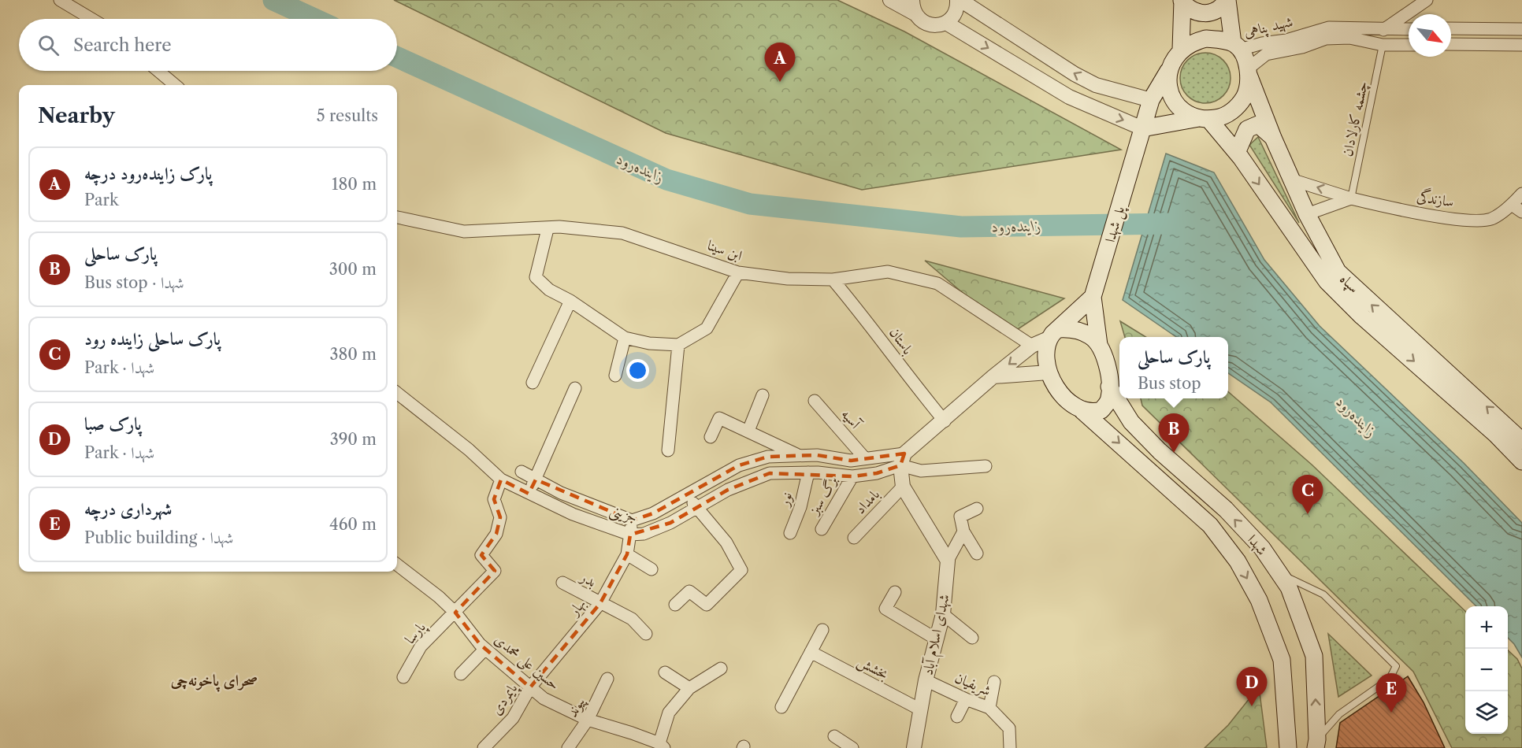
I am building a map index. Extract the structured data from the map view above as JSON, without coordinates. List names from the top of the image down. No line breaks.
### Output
{"streets":{"main road":["پل شهدا","سپاه","شهدا"],"street":["شهید پناهی","سازندگی","ابن سینا","باستان","آسیه","برگ سبز","نور","بامداد","جزینی","بدر","بهار","پارسا","شهدای اسلام آباد","حسین علی محمدی","بخشش","شریفیان","پایمردی","پیوند"],"lane":["چشمه کارلادان"]},"crossings":[["شهید پناهی","پل شهدا"],["شهید پناهی","سپاه"],["چشمه کارلادان","سازندگی"],["سازندگی","سپاه"],["پل شهدا","سپاه"],["ابن سینا","باستان"],["برگ سبز","جزینی"],["نور","جزینی"],["جزینی","بهار"],["جزینی","پارسا"],["بدر","بهار"],["بهار","حسین علی محمدی"],["بهار","پایمردی"],["پارسا","حسین علی محمدی"],["شهدای اسلام آباد","بخشش"],["شهدای اسلام آباد","شریفیان"],["حسین علی محمدی","پایمردی"],["حسین علی محمدی","پیوند"]],"districts":["صحرای پاخونه‌چی"],"water":["زاینده‌رود"],"north":"bottom right","page":{"search":"Search here","pins":["A","B","C","D","E"],"heading":["Nearby","5 results"],"list":[{"mark":"A","name":"پارک زاینده‌رود درچه","note":"Park","value":"180 m"},{"mark":"B","name":"پارک ساحلی","note":"Bus stop · شهدا","value":"300 m"},{"mark":"C","name":"پارک ساحلی زاینده رود","note":"Park · شهدا","value":"380 m"},{"mark":"D","name":"پارک صبا","note":"Park · شهدا","value":"390 m"},{"mark":"E","name":"شهرداری درچه","note":"Public building · شهدا","value":"460 m"}],"popup":["پارک ساحلی","Bus stop"],"map_buttons":["+","−"]}}
